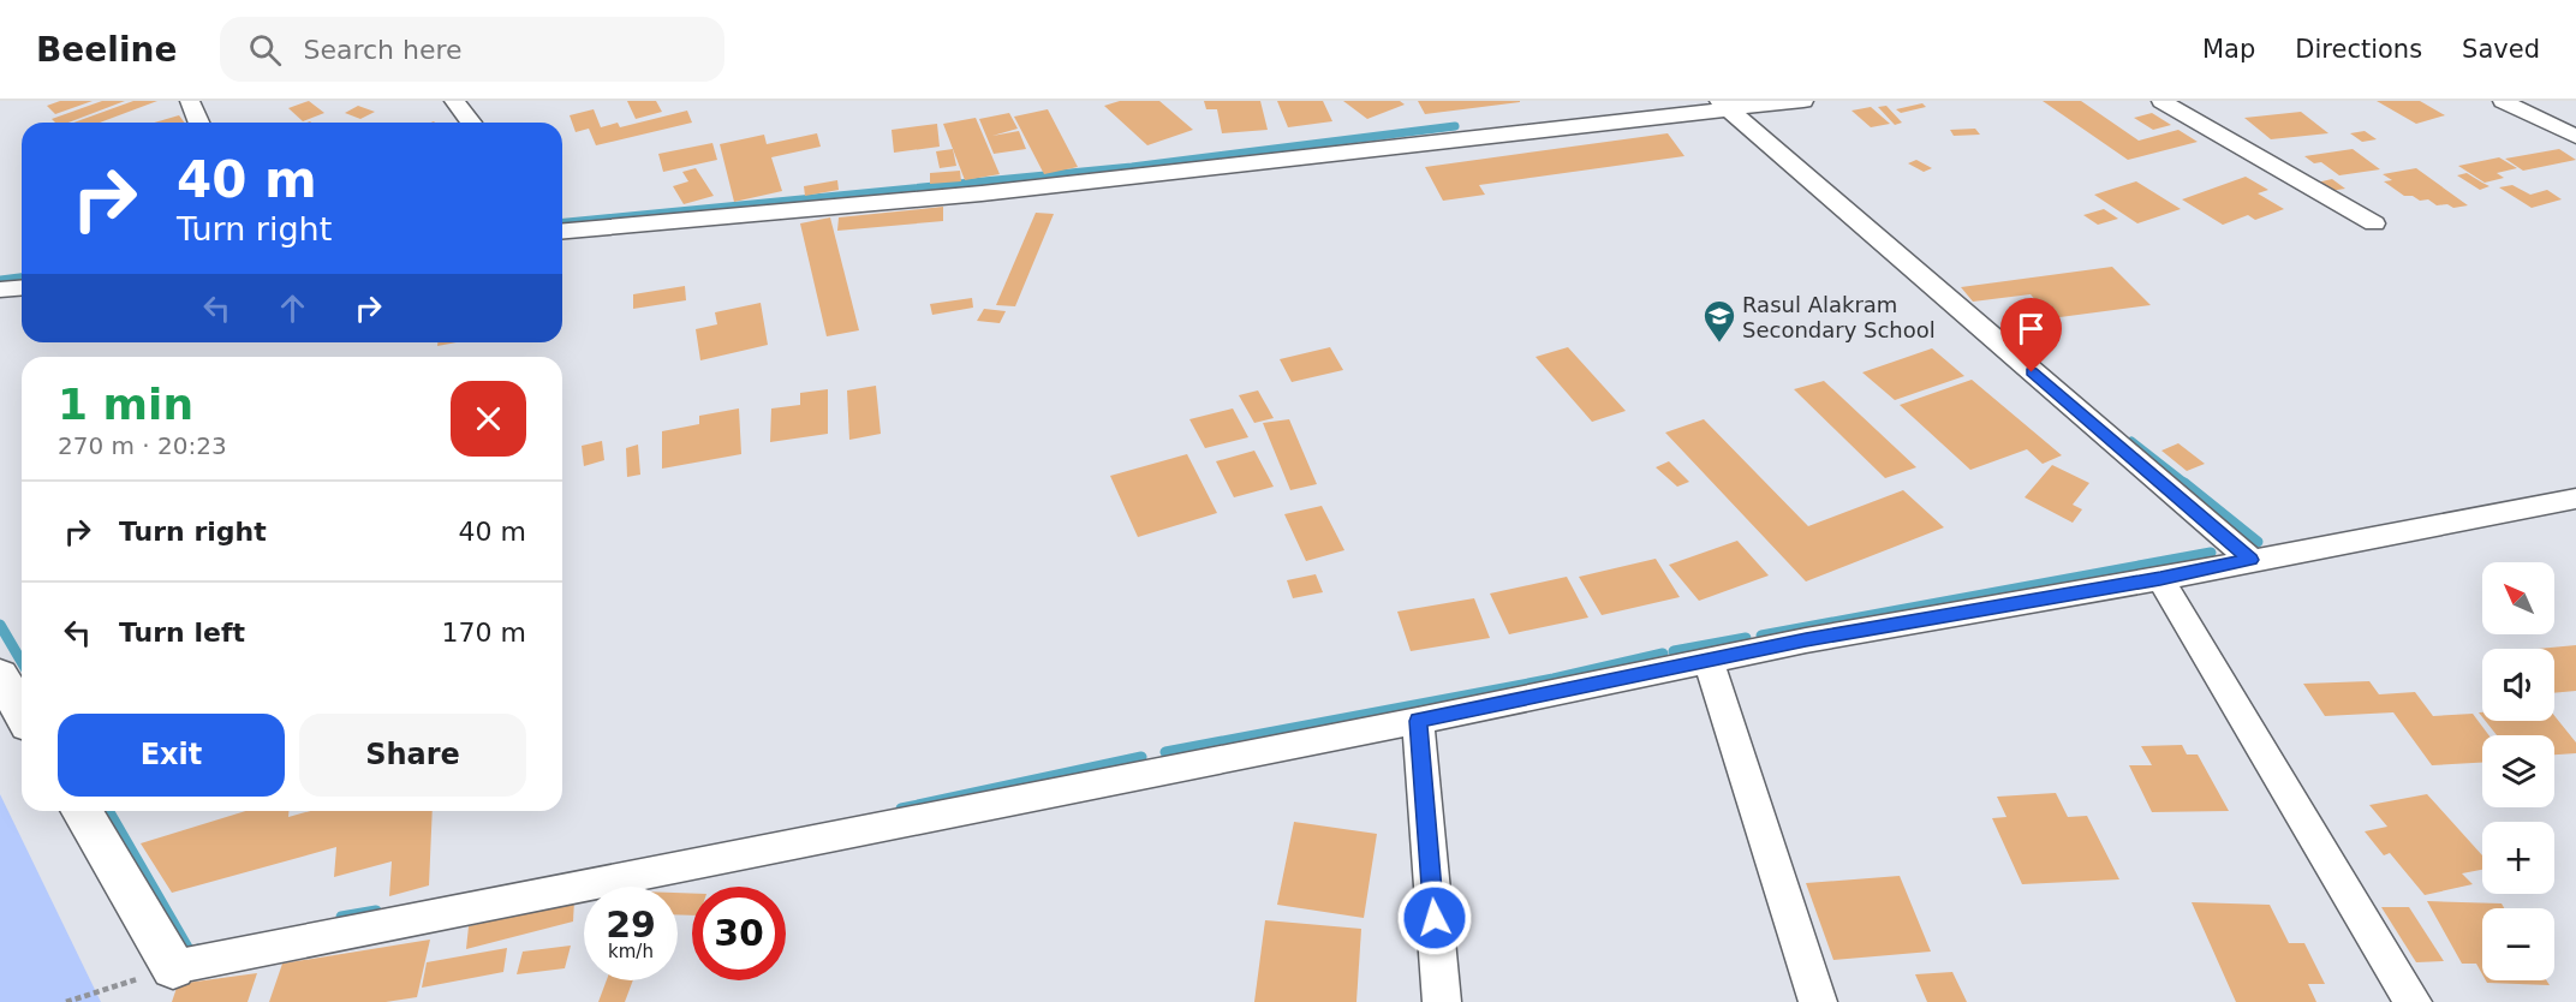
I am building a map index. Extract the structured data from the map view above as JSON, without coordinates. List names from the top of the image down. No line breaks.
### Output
{"places":{"school or university":["Rasul Alakram Secondary School"]},"north":"top left","page":{"header":"Beeline","search":"Search here","nav":["Map","Directions","Saved"],"turn":["40 m","Turn right"],"heading":["1 min","270 m · 20:23"],"list":[{"name":"Turn right","value":"40 m"},{"name":"Turn left","value":"170 m"}],"map_buttons":["+","−"],"buttons":["Exit","Share"],"speed":"29 km/h","limit":"30"}}
